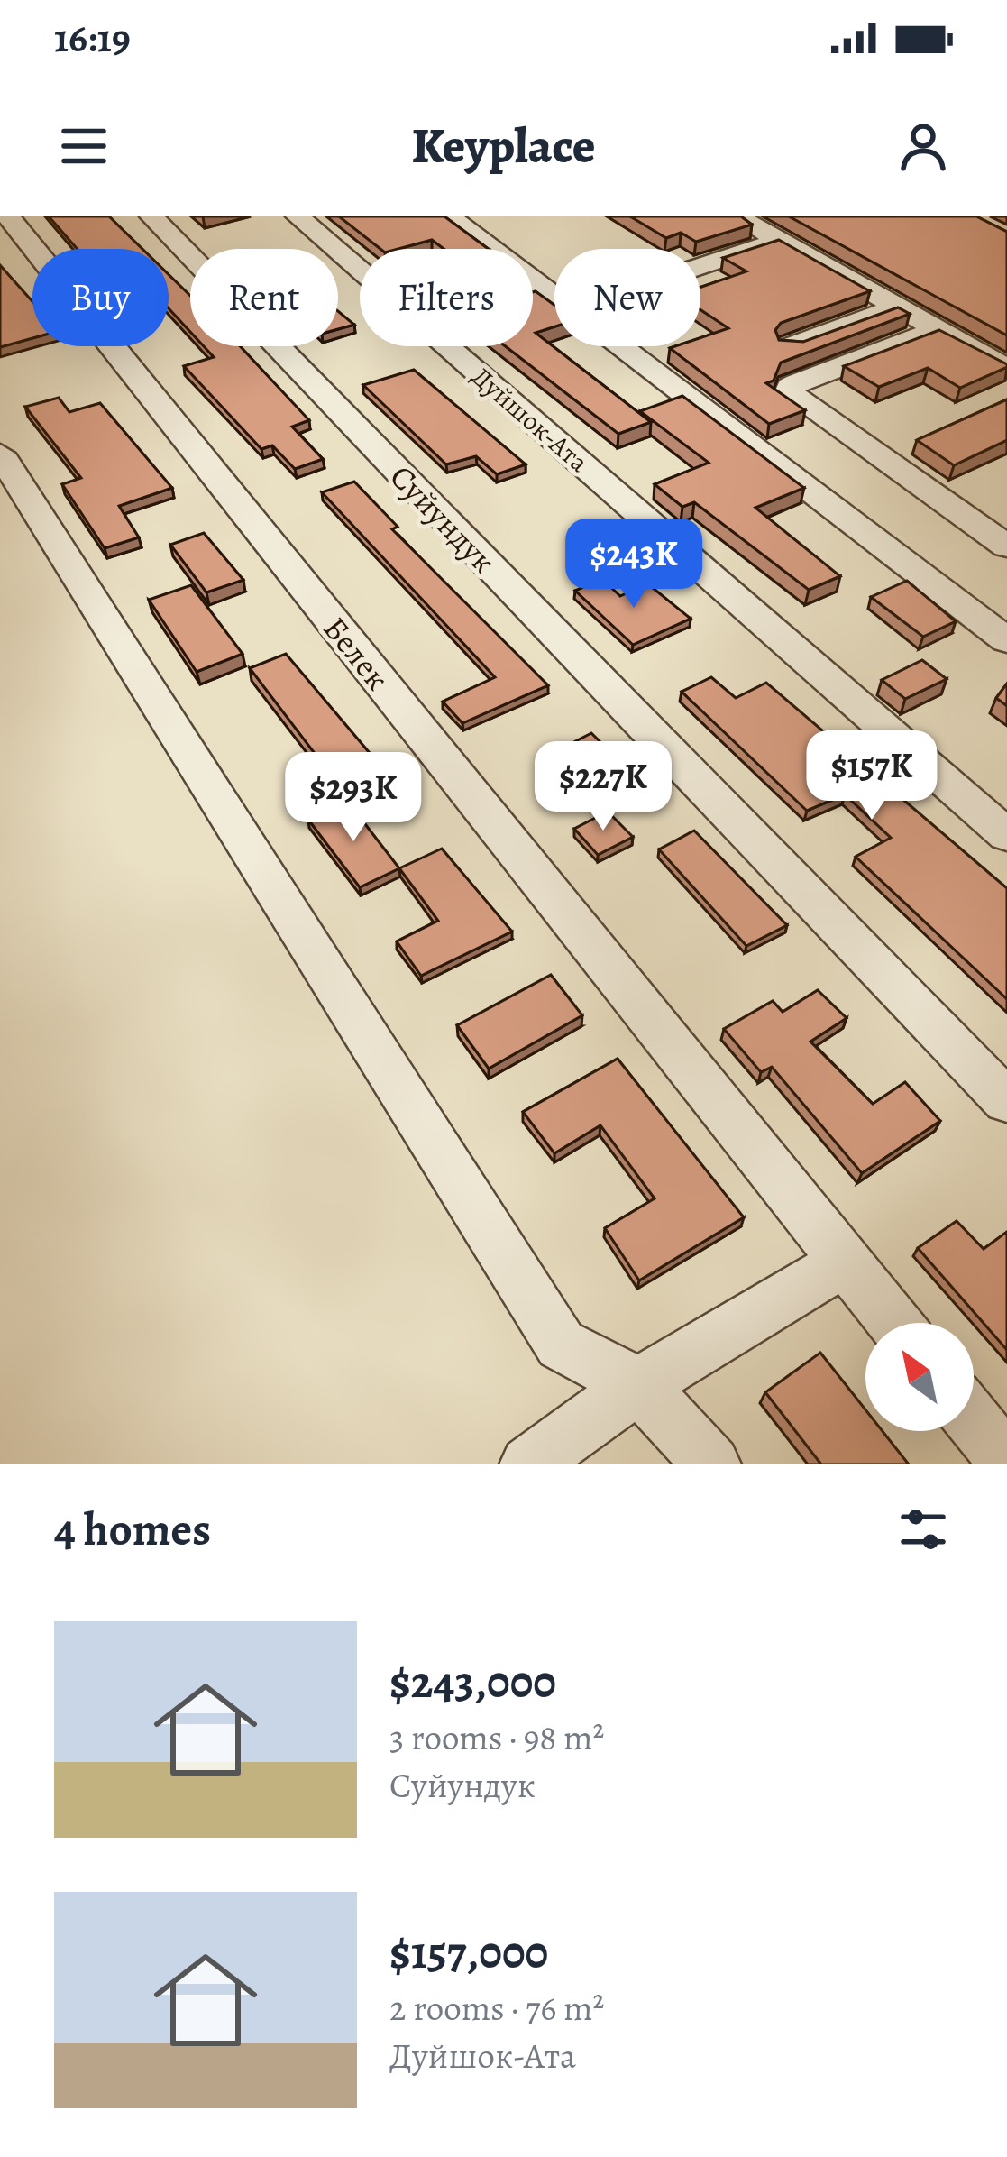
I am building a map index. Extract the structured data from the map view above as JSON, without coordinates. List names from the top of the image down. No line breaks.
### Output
{"streets":{"street":["Дуйшок-Ата","Суйундук","Белек"]},"north":"top left","page":{"status":"16:19","header":"Keyplace","chip":["Buy","Rent","Filters","New"],"price":["$243K","$157K","$227K","$293K"],"heading":"4 homes","list":[{"name":"$243,000","note":"3 rooms · 98 m² · Суйундук"},{"name":"$157,000","note":"2 rooms · 76 m² · Дуйшок-Ата"}]}}
